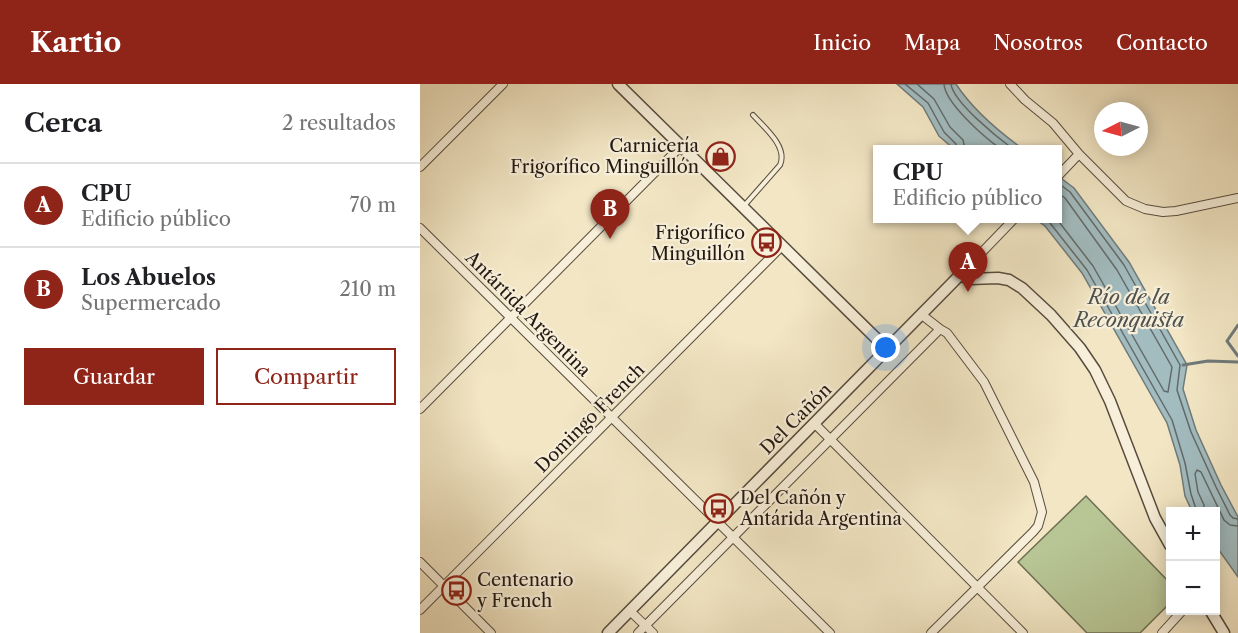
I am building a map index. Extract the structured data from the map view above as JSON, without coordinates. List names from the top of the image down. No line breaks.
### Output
{"streets":{"street":["Antártida Argentina","Domingo French","Del Cañón"]},"crossings":[["Antártida Argentina","Domingo French"],["Antártida Argentina","Del Cañón"]],"water":["Río de la Reconquista"],"places":{"shop":["Carnicería Frigorífico Minguillón"],"bus stop":["Frigorífico Minguillón","Del Cañón y Antárida Argentina","Centenario y French"]},"north":"left","page":{"header":"Kartio","nav":["Inicio","Mapa","Nosotros","Contacto"],"heading":["Cerca","2 resultados"],"popup":["CPU","Edificio público"],"list":[{"mark":"A","name":"CPU","note":"Edificio público","value":"70 m"},{"mark":"B","name":"Los Abuelos","note":"Supermercado","value":"210 m"}],"pins":["B","A"],"buttons":["Guardar","Compartir"],"map_buttons":["+","−"]}}
